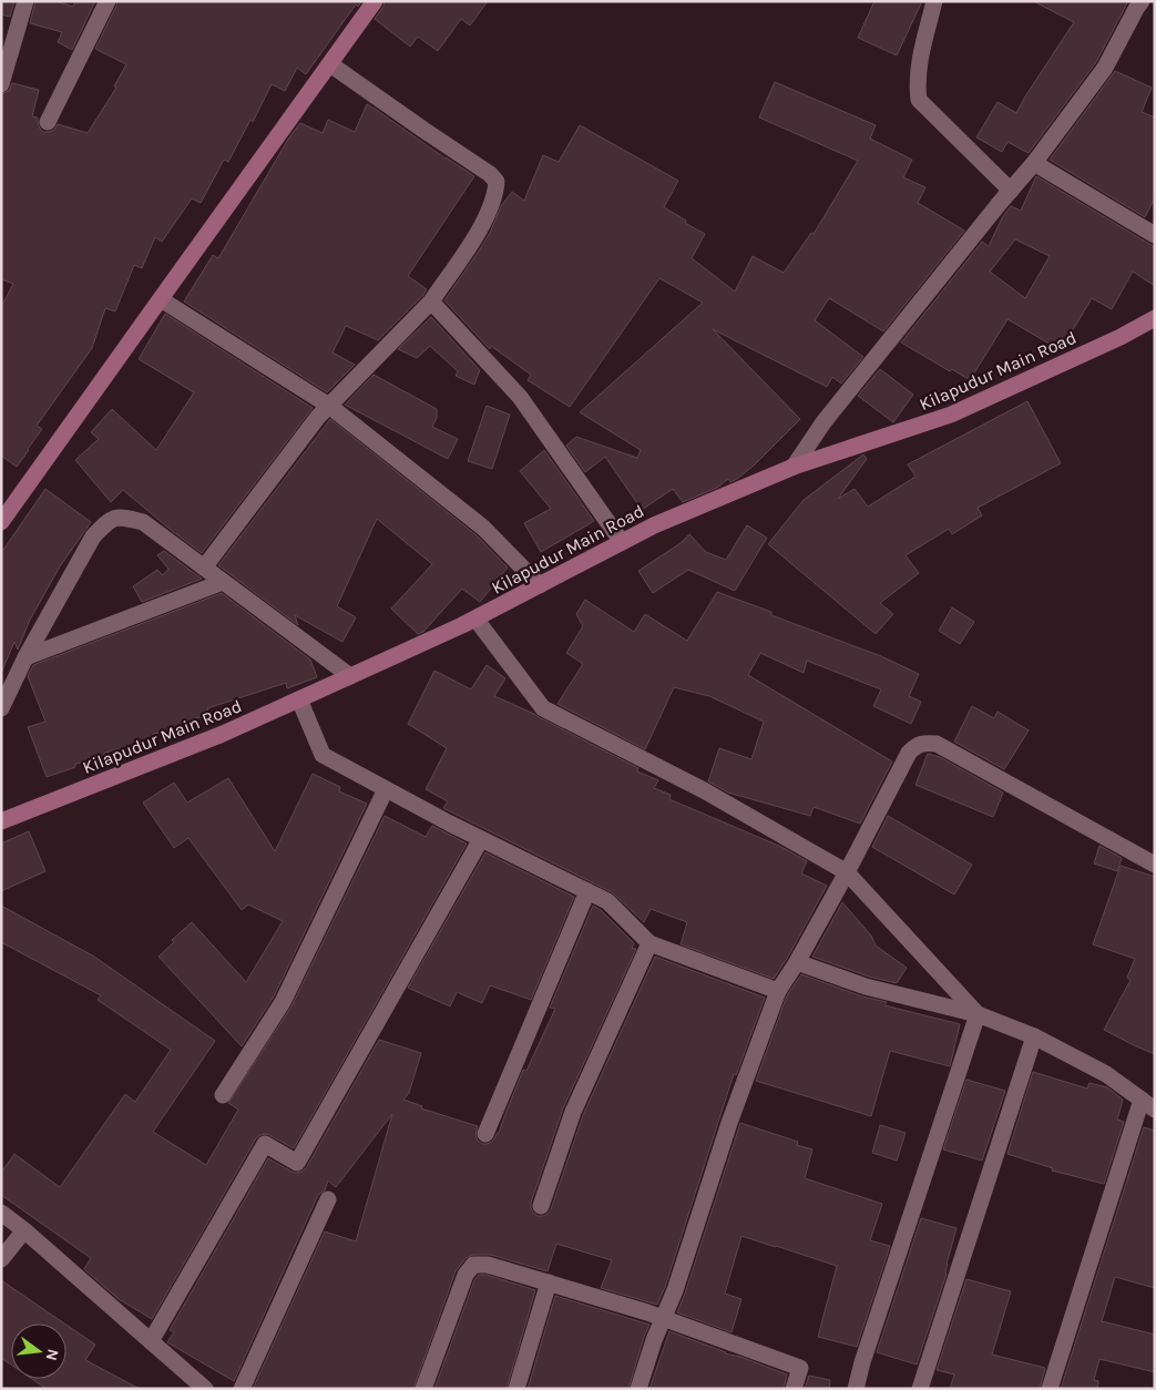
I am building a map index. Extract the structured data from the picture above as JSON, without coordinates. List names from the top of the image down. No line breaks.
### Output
{"streets":{"street":["Kilapudur Main Road"]},"north":"right"}
